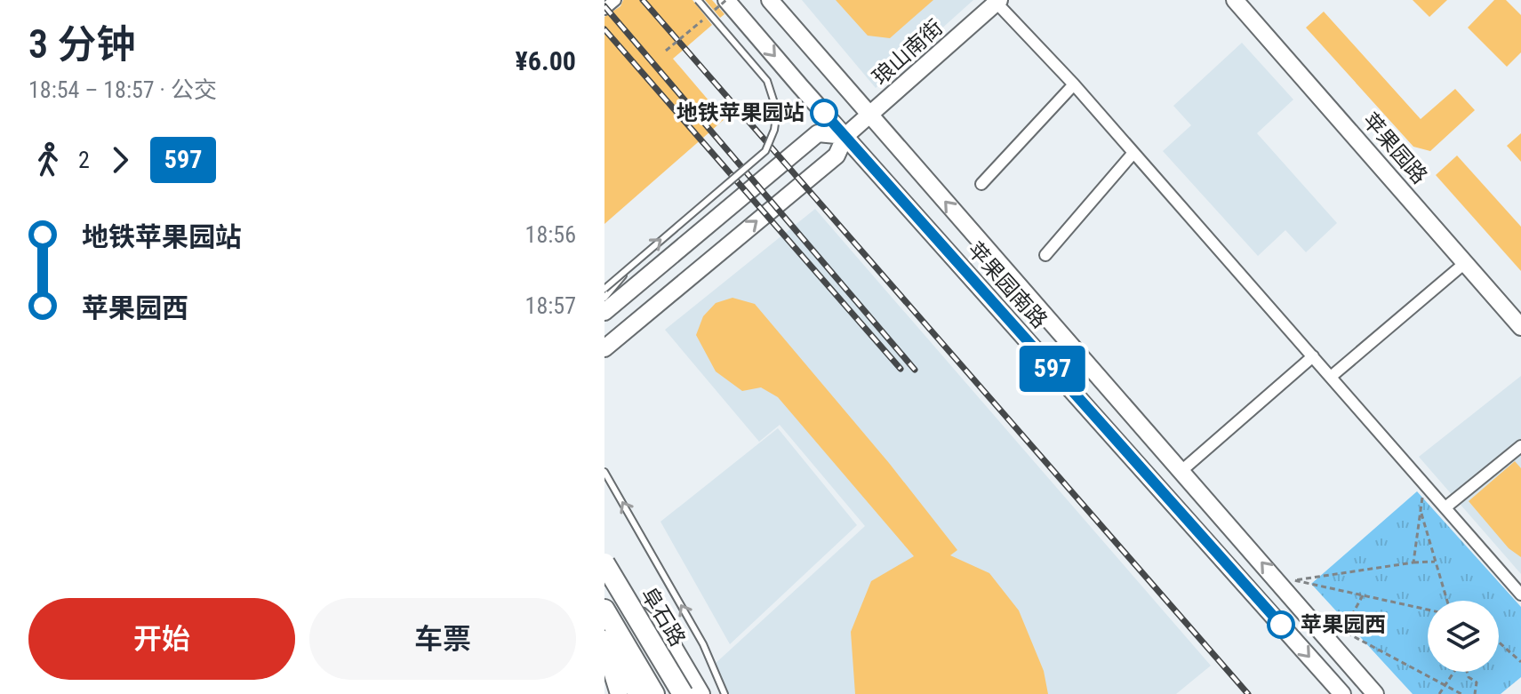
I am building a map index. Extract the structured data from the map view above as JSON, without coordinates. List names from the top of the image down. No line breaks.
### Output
{"streets":{"highway":["阜石路"],"main road":["琅山南街","苹果园路","苹果园南路"]},"crossings":[["琅山南街","苹果园南路"]],"places":["地铁苹果园站","苹果园西"],"lines":["bus line 597"],"page":{"heading":["3 分钟","18:54 – 18:57 · 公交","¥6.00"],"on_map":"597","legs":["2","597"],"list":[{"name":"地铁苹果园站","value":"18:56"},{"name":"苹果园西","value":"18:57"}],"buttons":["开始","车票"]}}
